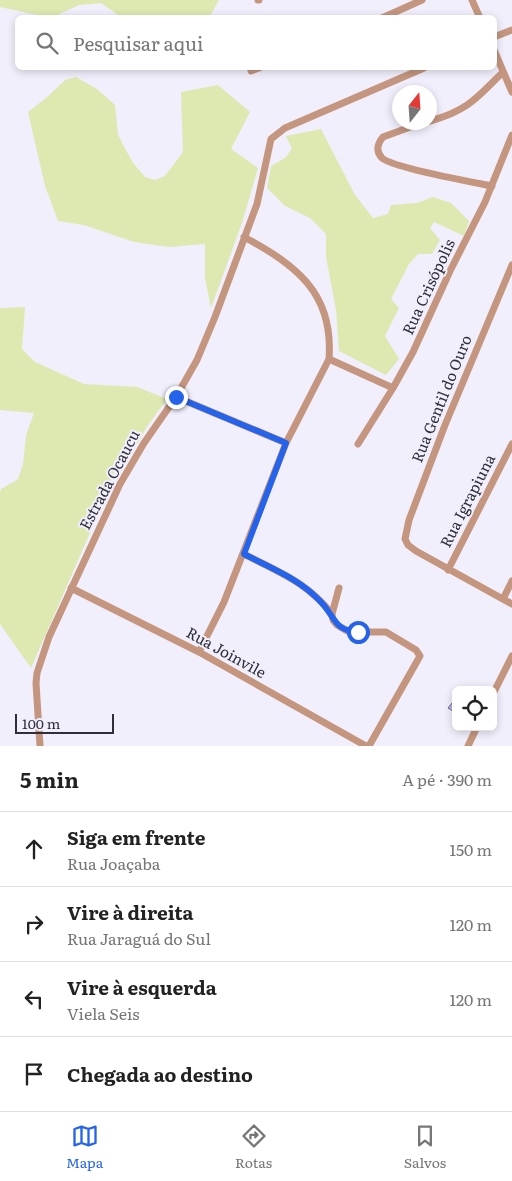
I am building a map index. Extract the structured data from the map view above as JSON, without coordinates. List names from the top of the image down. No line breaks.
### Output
{"streets":{"street":["Rua Crisópolis","Rua Gentil do Ouro","Estrada Ocaucu","Rua Igrapiuna","Rua Joinvile"]},"crossings":[["Rua Gentil do Ouro","Rua Igrapiuna"],["Estrada Ocaucu","Rua Joinvile"]],"scale_bar":"100 m","north":"top","page":{"search":"Pesquisar aqui","scale":"100 m","heading":["5 min","A pé · 390 m"],"list":[["Siga em frente","Rua Joaçaba","150 m"],["Vire à direita","Rua Jaraguá do Sul","120 m"],["Vire à esquerda","Viela Seis","120 m"],"Chegada ao destino"],"nav":["Mapa","Rotas","Salvos"]}}
